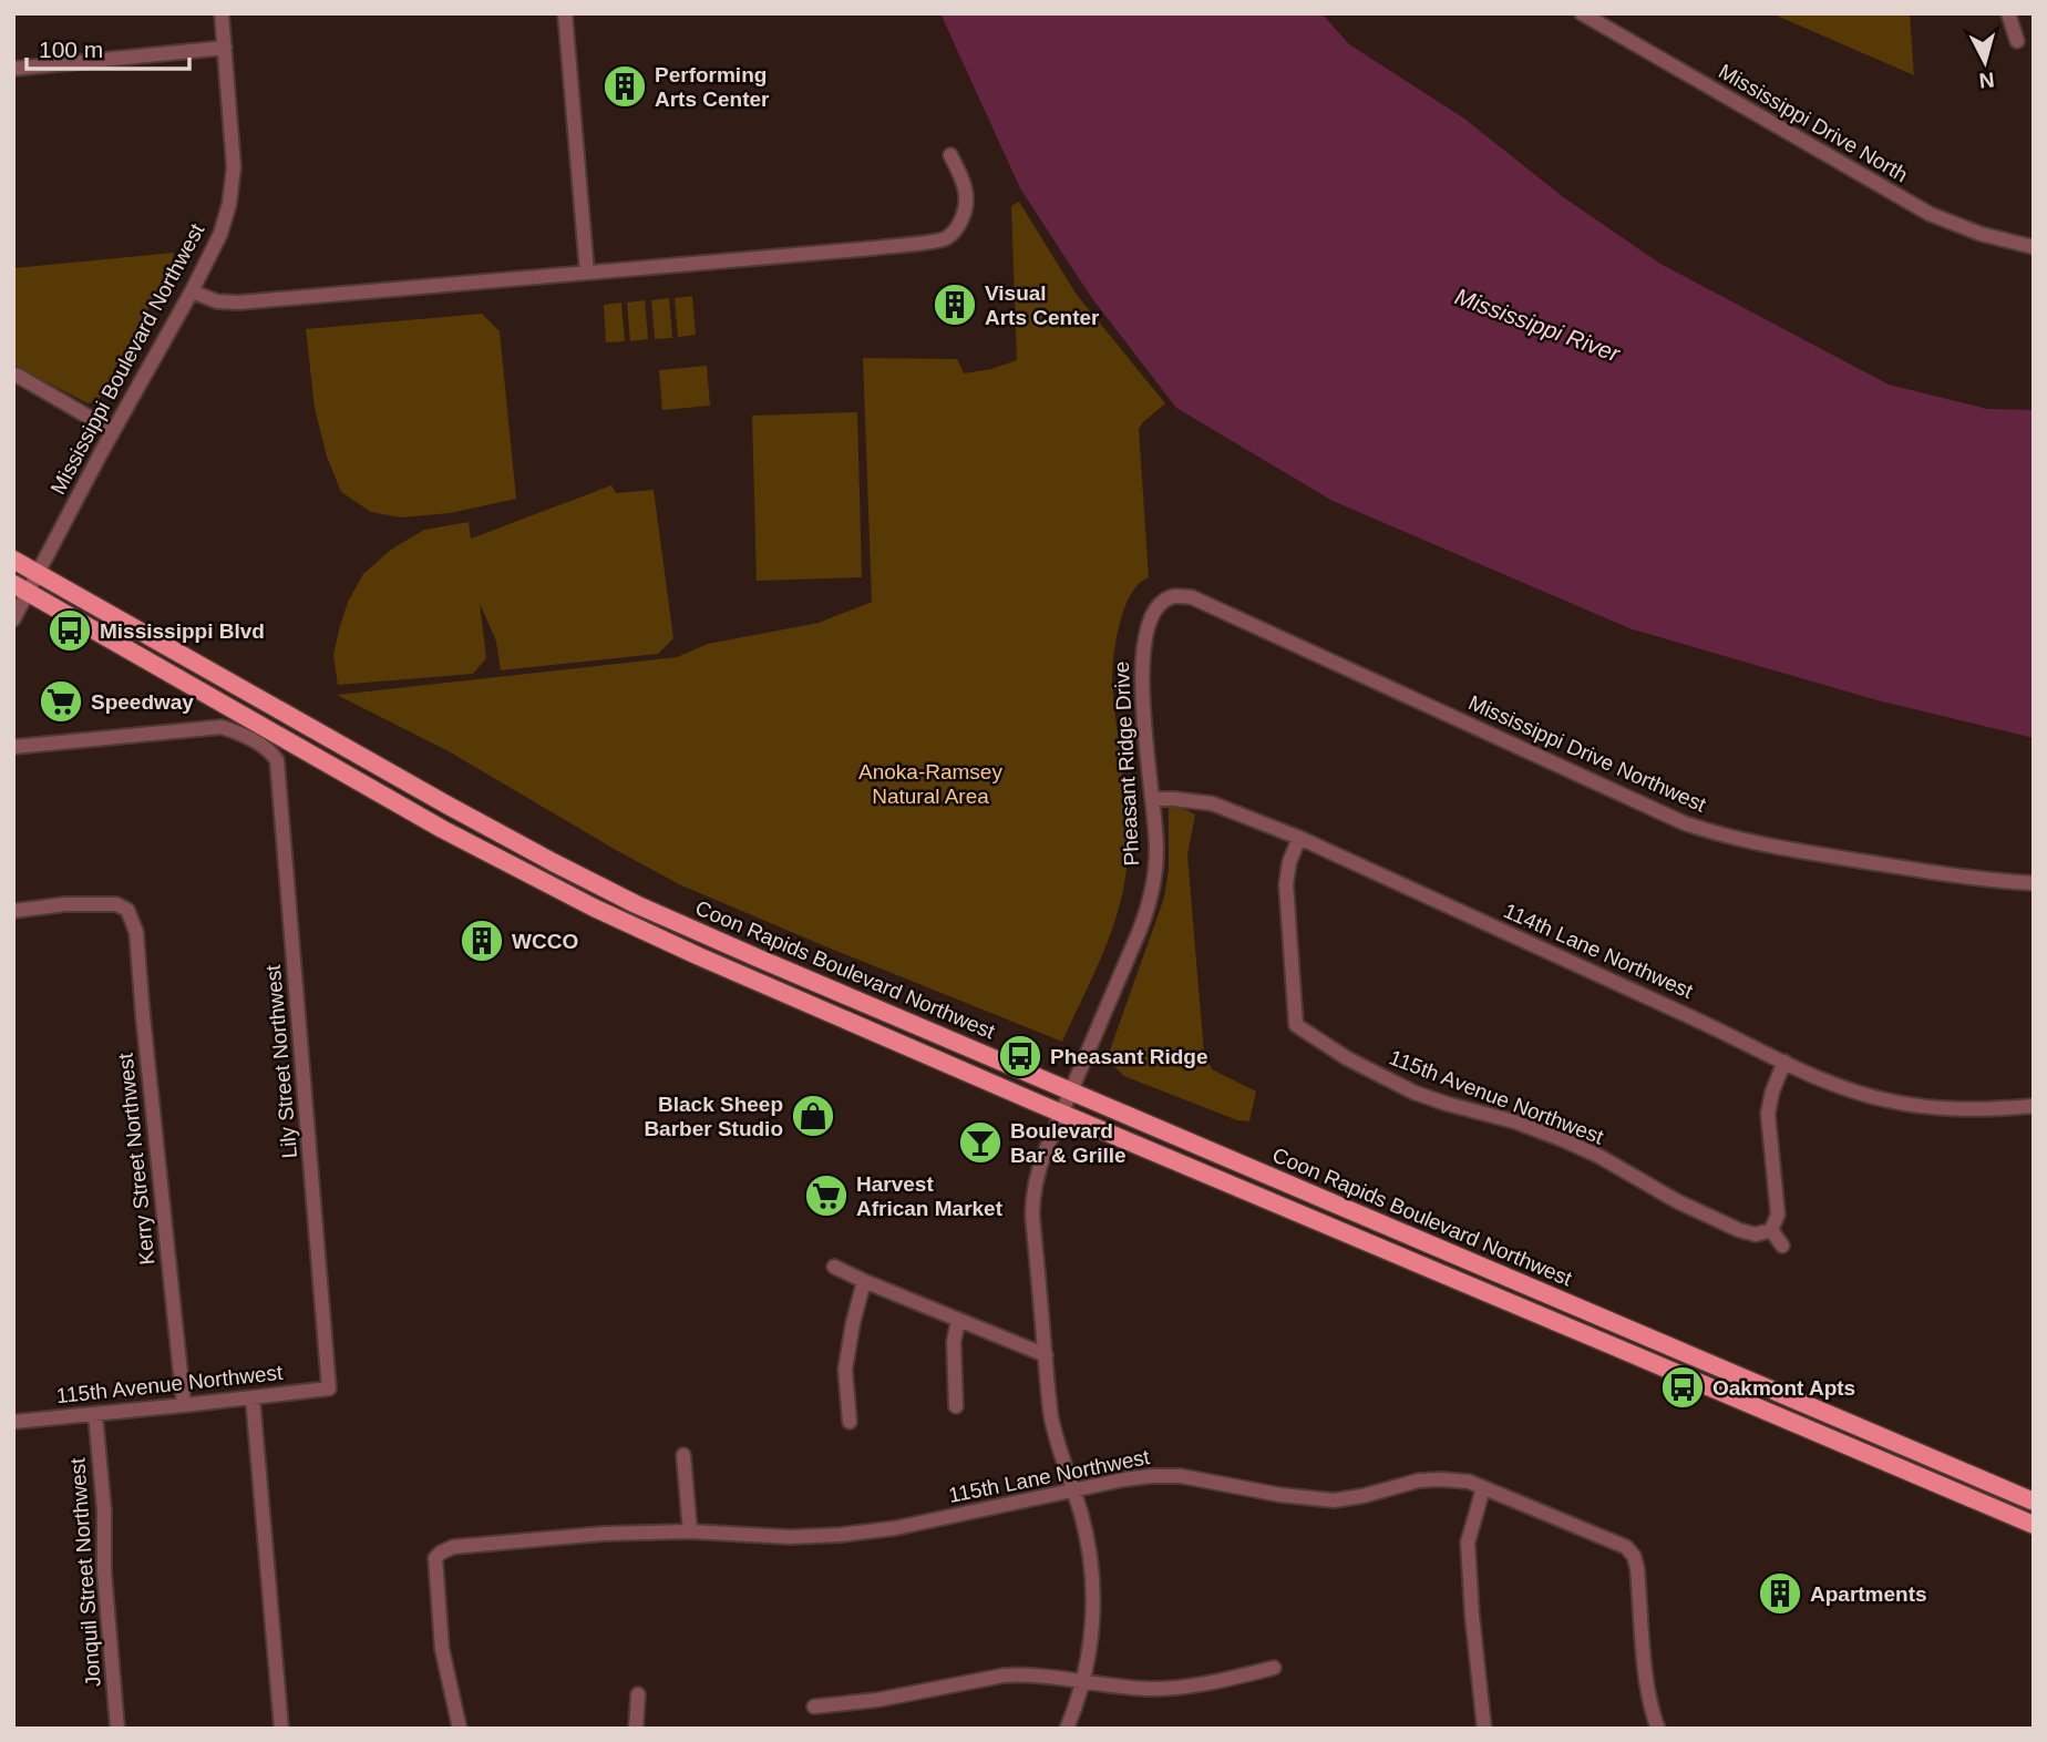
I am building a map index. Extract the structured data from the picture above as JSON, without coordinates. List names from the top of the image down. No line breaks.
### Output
{"streets":{"main road":["Coon Rapids Boulevard Northwest"],"street":["Mississippi Drive North","Mississippi Boulevard Northwest","Mississippi Drive Northwest","Pheasant Ridge Drive","114th Lane Northwest","Lily Street Northwest","115th Avenue Northwest","Kerry Street Northwest","115th Lane Northwest","Jonquil Street Northwest"]},"crossings":[["Mississippi Boulevard Northwest","Coon Rapids Boulevard Northwest"],["Mississippi Drive Northwest","Pheasant Ridge Drive"],["Pheasant Ridge Drive","114th Lane Northwest"],["Pheasant Ridge Drive","Coon Rapids Boulevard Northwest"],["Pheasant Ridge Drive","115th Lane Northwest"],["114th Lane Northwest","115th Avenue Northwest"],["Lily Street Northwest","115th Avenue Northwest"],["115th Avenue Northwest","Kerry Street Northwest"],["115th Avenue Northwest","Jonquil Street Northwest"]],"water":["Mississippi River"],"parks":["Anoka-Ramsey Natural Area"],"places":{"building":["Performing Arts Center","Visual Arts Center","WCCO","Apartments"],"bus stop":["Mississippi Blvd","Pheasant Ridge","Oakmont Apts"],"supermarket":["Speedway","Harvest African Market"],"shop":["Black Sheep Barber Studio"],"bar":["Boulevard Bar & Grille"]},"scale_bar":"100 m","north":"bottom"}
